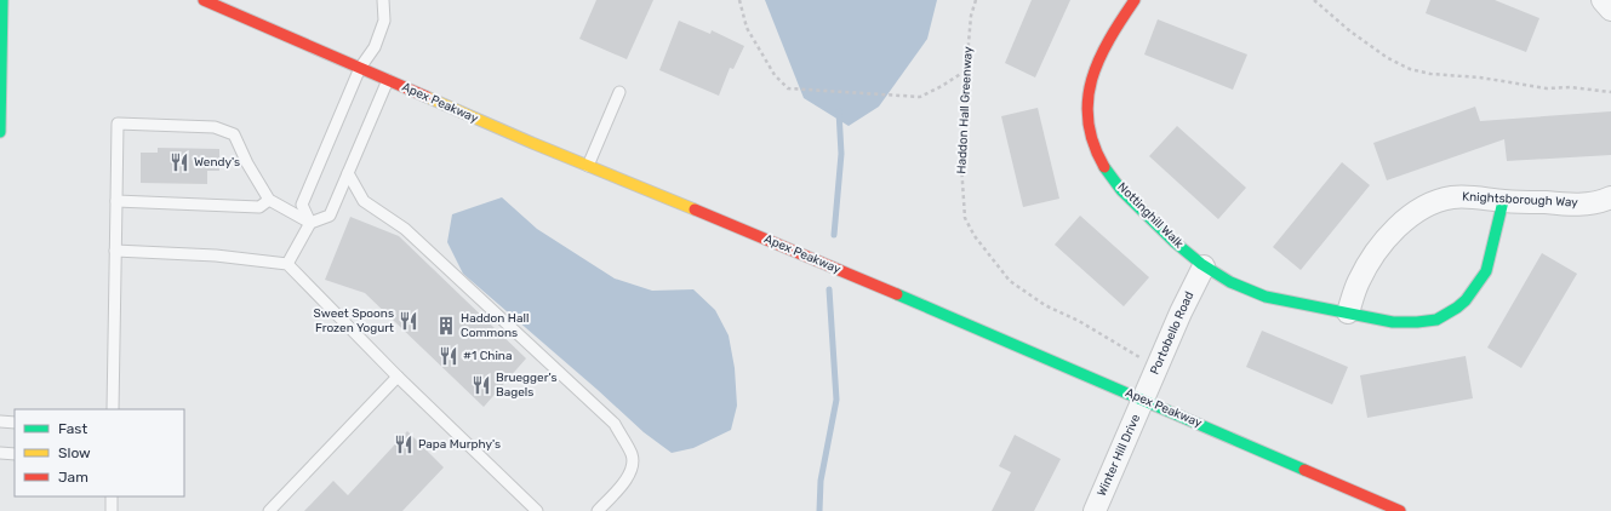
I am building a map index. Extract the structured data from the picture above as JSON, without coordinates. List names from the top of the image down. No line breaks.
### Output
{"streets":{"main road":["Apex Peakway","Nottinghill Walk"],"street":["Knightsborough Way","Portobello Road","Winter Hill Drive"],"path":["Haddon Hall Greenway"]},"crossings":[["Apex Peakway","Portobello Road"],["Apex Peakway","Winter Hill Drive"],["Nottinghill Walk","Portobello Road"],["Portobello Road","Winter Hill Drive"]],"places":{"restaurant":["Wendy's","Sweet Spoons Frozen Yogurt","#1 China","Bruegger's Bagels","Papa Murphy's"],"building":["Haddon Hall Commons"]},"legend":["Fast","Slow","Jam"]}
